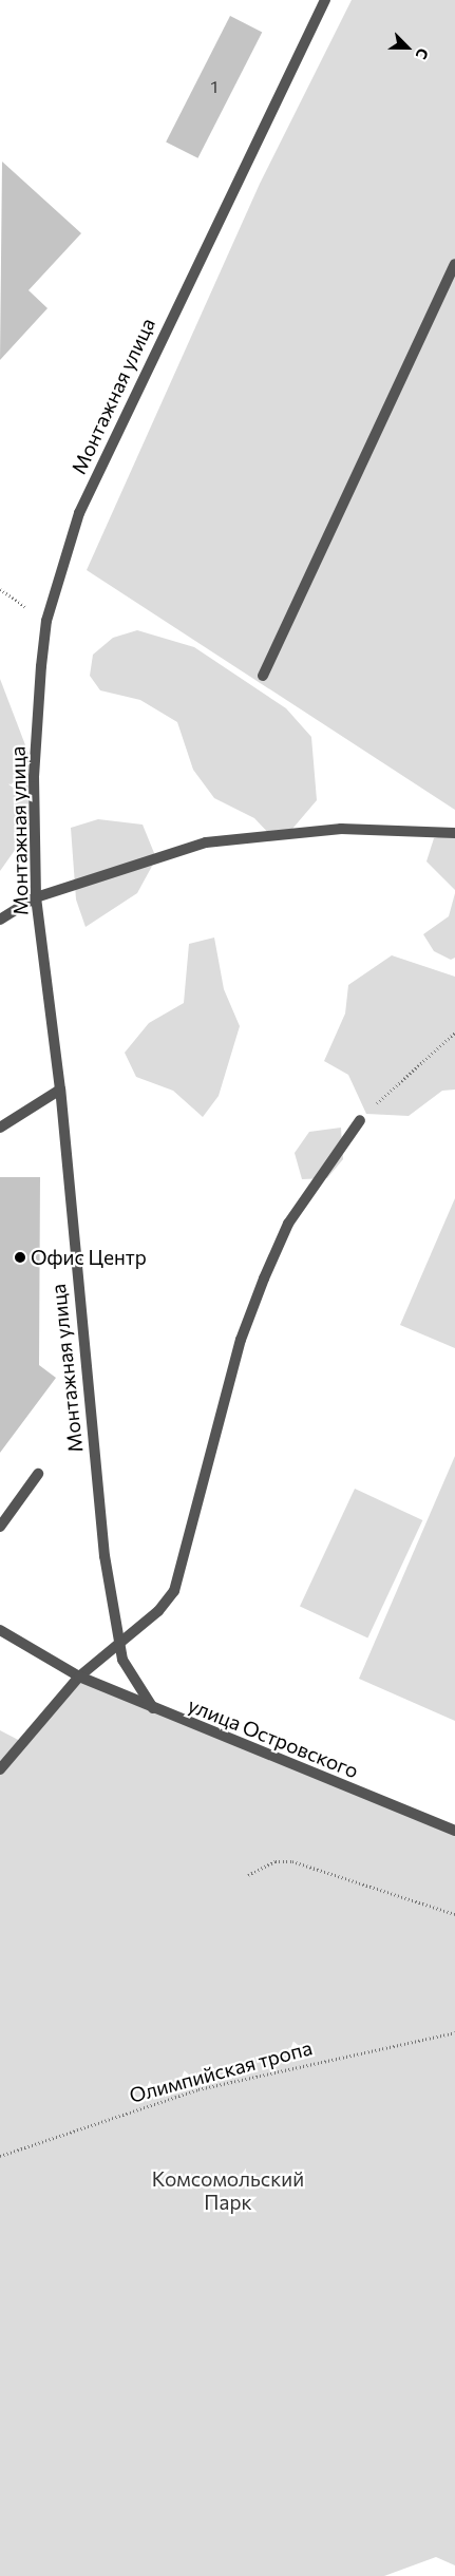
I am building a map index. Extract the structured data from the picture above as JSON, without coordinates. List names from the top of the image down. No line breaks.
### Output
{"streets":{"street":["Монтажная улица","улица Островского"],"path":["Олимпийская тропа"]},"crossings":[["Монтажная улица","улица Островского"]],"parks":["Комсомольский Парк"],"places":["Офис Центр"],"house_numbers":["1"],"north":"bottom right"}
